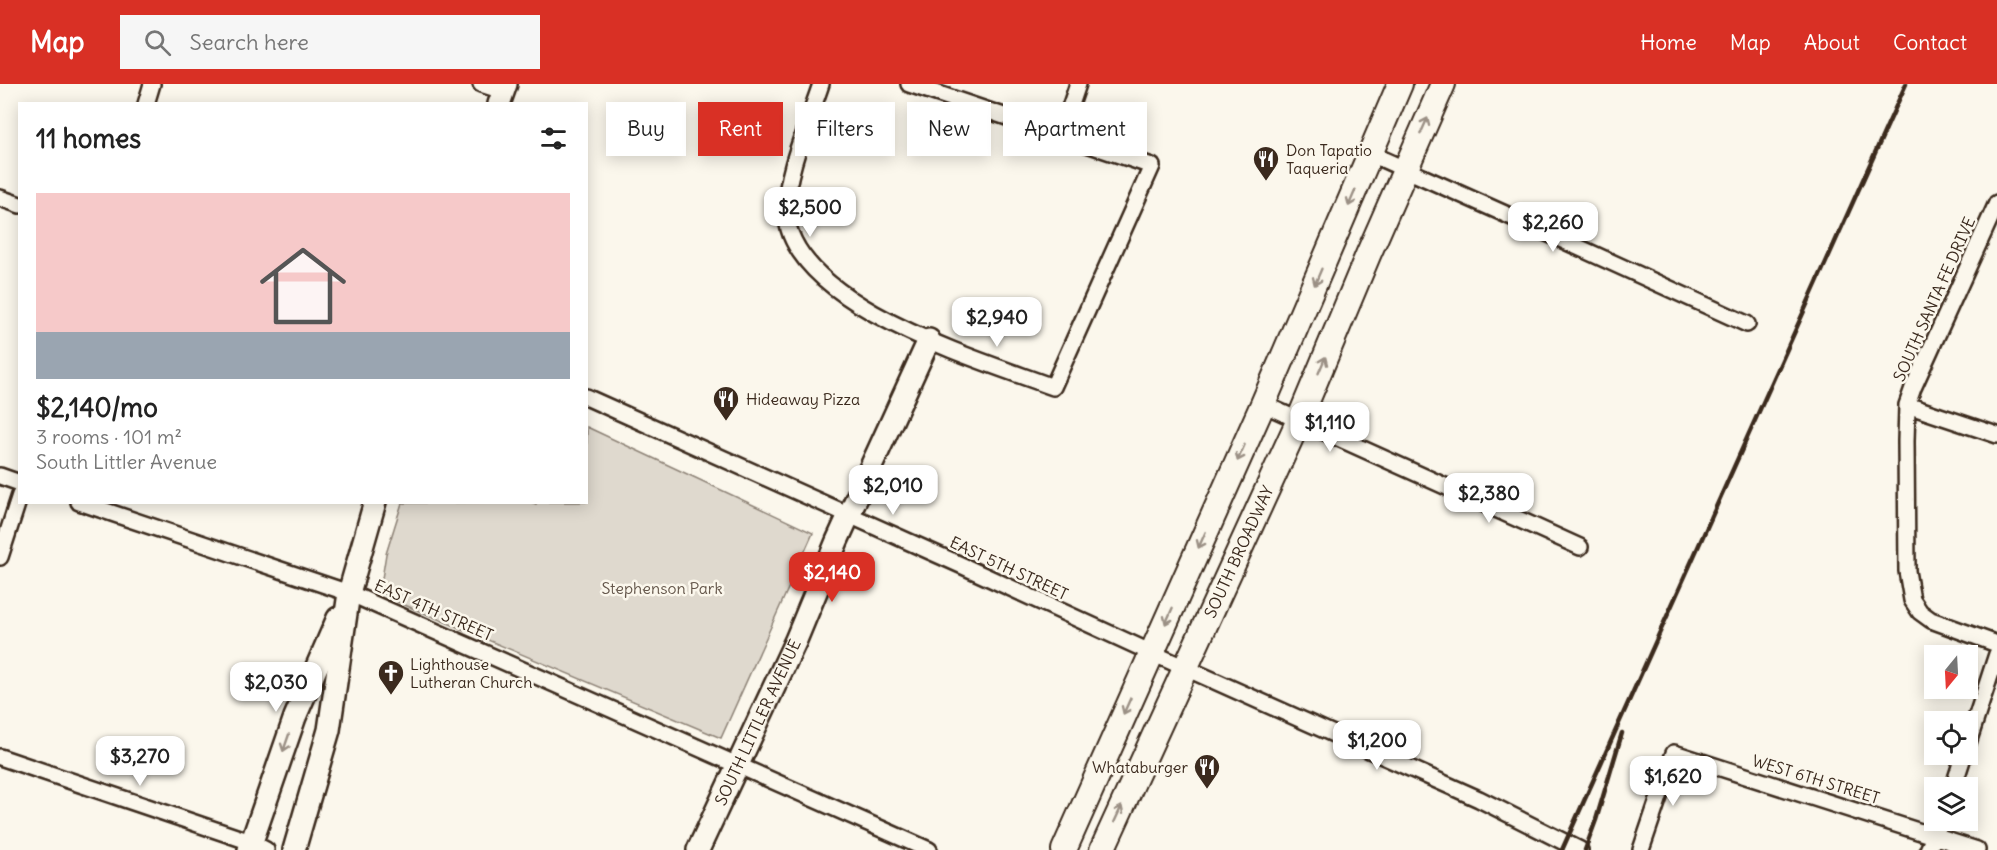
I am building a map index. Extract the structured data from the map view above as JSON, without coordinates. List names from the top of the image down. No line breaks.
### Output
{"streets":{"main road":["SOUTH BROADWAY","SOUTH LITTLER AVENUE"],"street":["SOUTH SANTA FE DRIVE","EAST 5TH STREET","EAST 4TH STREET","WEST 6TH STREET"]},"crossings":[["SOUTH BROADWAY","EAST 5TH STREET"],["EAST 5TH STREET","SOUTH LITTLER AVENUE"],["EAST 4TH STREET","SOUTH LITTLER AVENUE"]],"parks":["Stephenson Park"],"places":{"restaurant":["Don Tapatio Taqueria","Hideaway Pizza","Whataburger"],"church":["Lighthouse Lutheran Church"]},"north":"bottom","page":{"header":"Map","search":"Search here","nav":["Home","Map","About","Contact"],"chip":["Buy","Rent","Filters","New","Apartment"],"heading":"11 homes","list":[{"name":"$2,140/mo","note":"3 rooms · 101 m² · South Littler Avenue"}],"price":["$2,500","$2,260","$2,940","$1,110","$2,010","$2,380","$2,140","$2,030","$1,200","$3,270","$1,620"]}}
